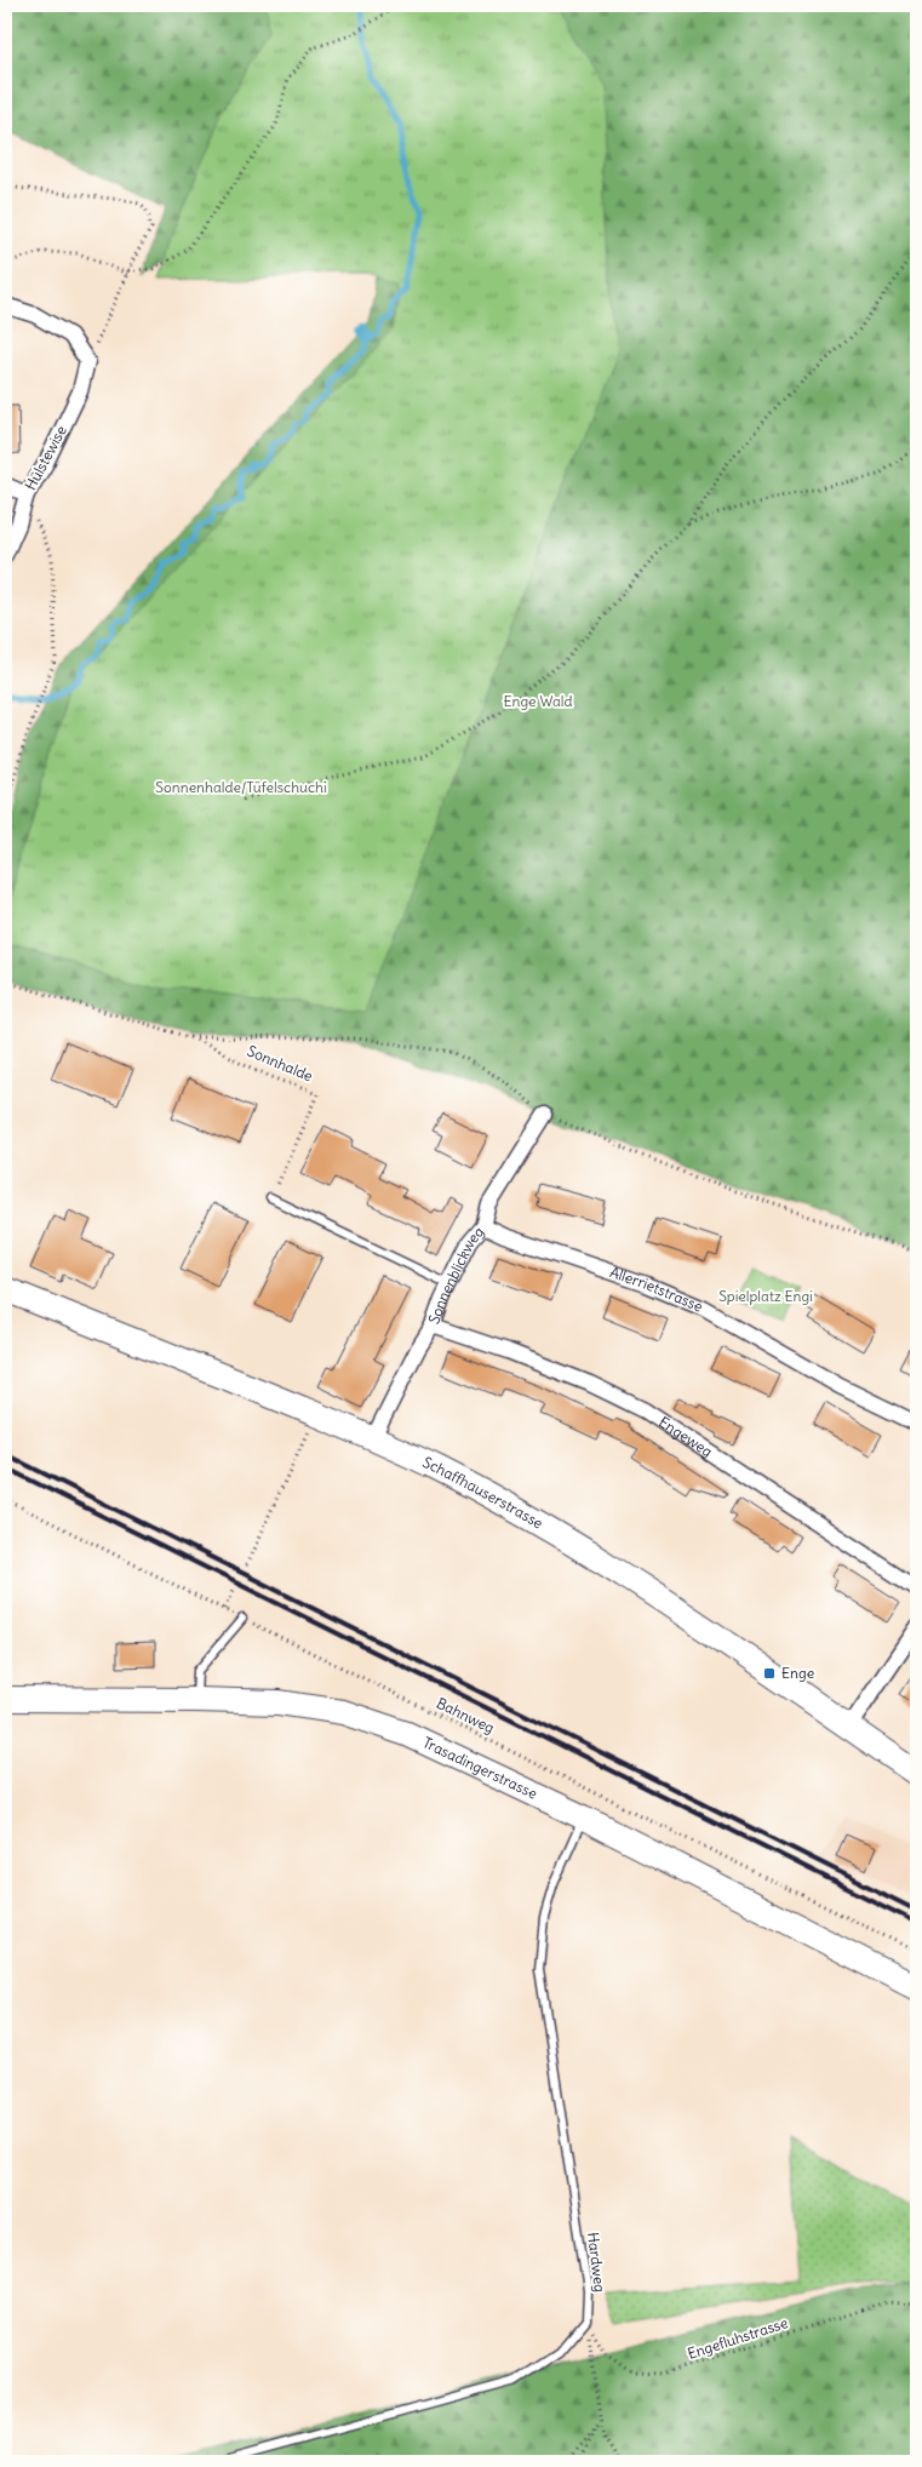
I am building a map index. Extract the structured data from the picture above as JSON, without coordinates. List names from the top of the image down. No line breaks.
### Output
{"streets":{"main road":["Schaffhauserstrasse","Trasadingerstrasse"],"street":["Hülstewise","Sonnenblickweg","Allerrietstrasse","Engeweg"],"lane":["Hardweg"],"path":["Sonnhalde","Bahnweg","Engefluhstrasse"]},"crossings":[["Sonnenblickweg","Allerrietstrasse"],["Sonnenblickweg","Engeweg"],["Sonnenblickweg","Schaffhauserstrasse"],["Trasadingerstrasse","Hardweg"],["Hardweg","Engefluhstrasse"]],"parks":["Enge Wald","Sonnenhalde/Tüfelschuchi","Spielplatz Engi"],"places":{"transit":["Enge"]}}
